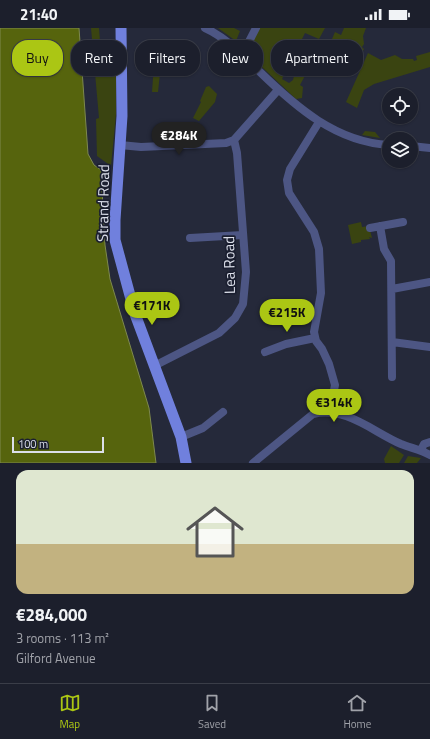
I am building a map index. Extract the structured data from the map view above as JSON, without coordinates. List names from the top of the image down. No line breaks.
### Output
{"streets":{"main road":["Strand Road"],"street":["Lea Road"]},"crossings":[["Strand Road","Lea Road"]],"scale_bar":"100 m","page":{"status":"21:40","chip":["Buy","Rent","Filters","New","Apartment"],"price":["€284K","€171K","€215K","€314K"],"scale":"100 m","list":[{"name":"€284,000","note":"3 rooms · 113 m² · Gilford Avenue"}],"tabs":["Map","Saved","Home"]}}
